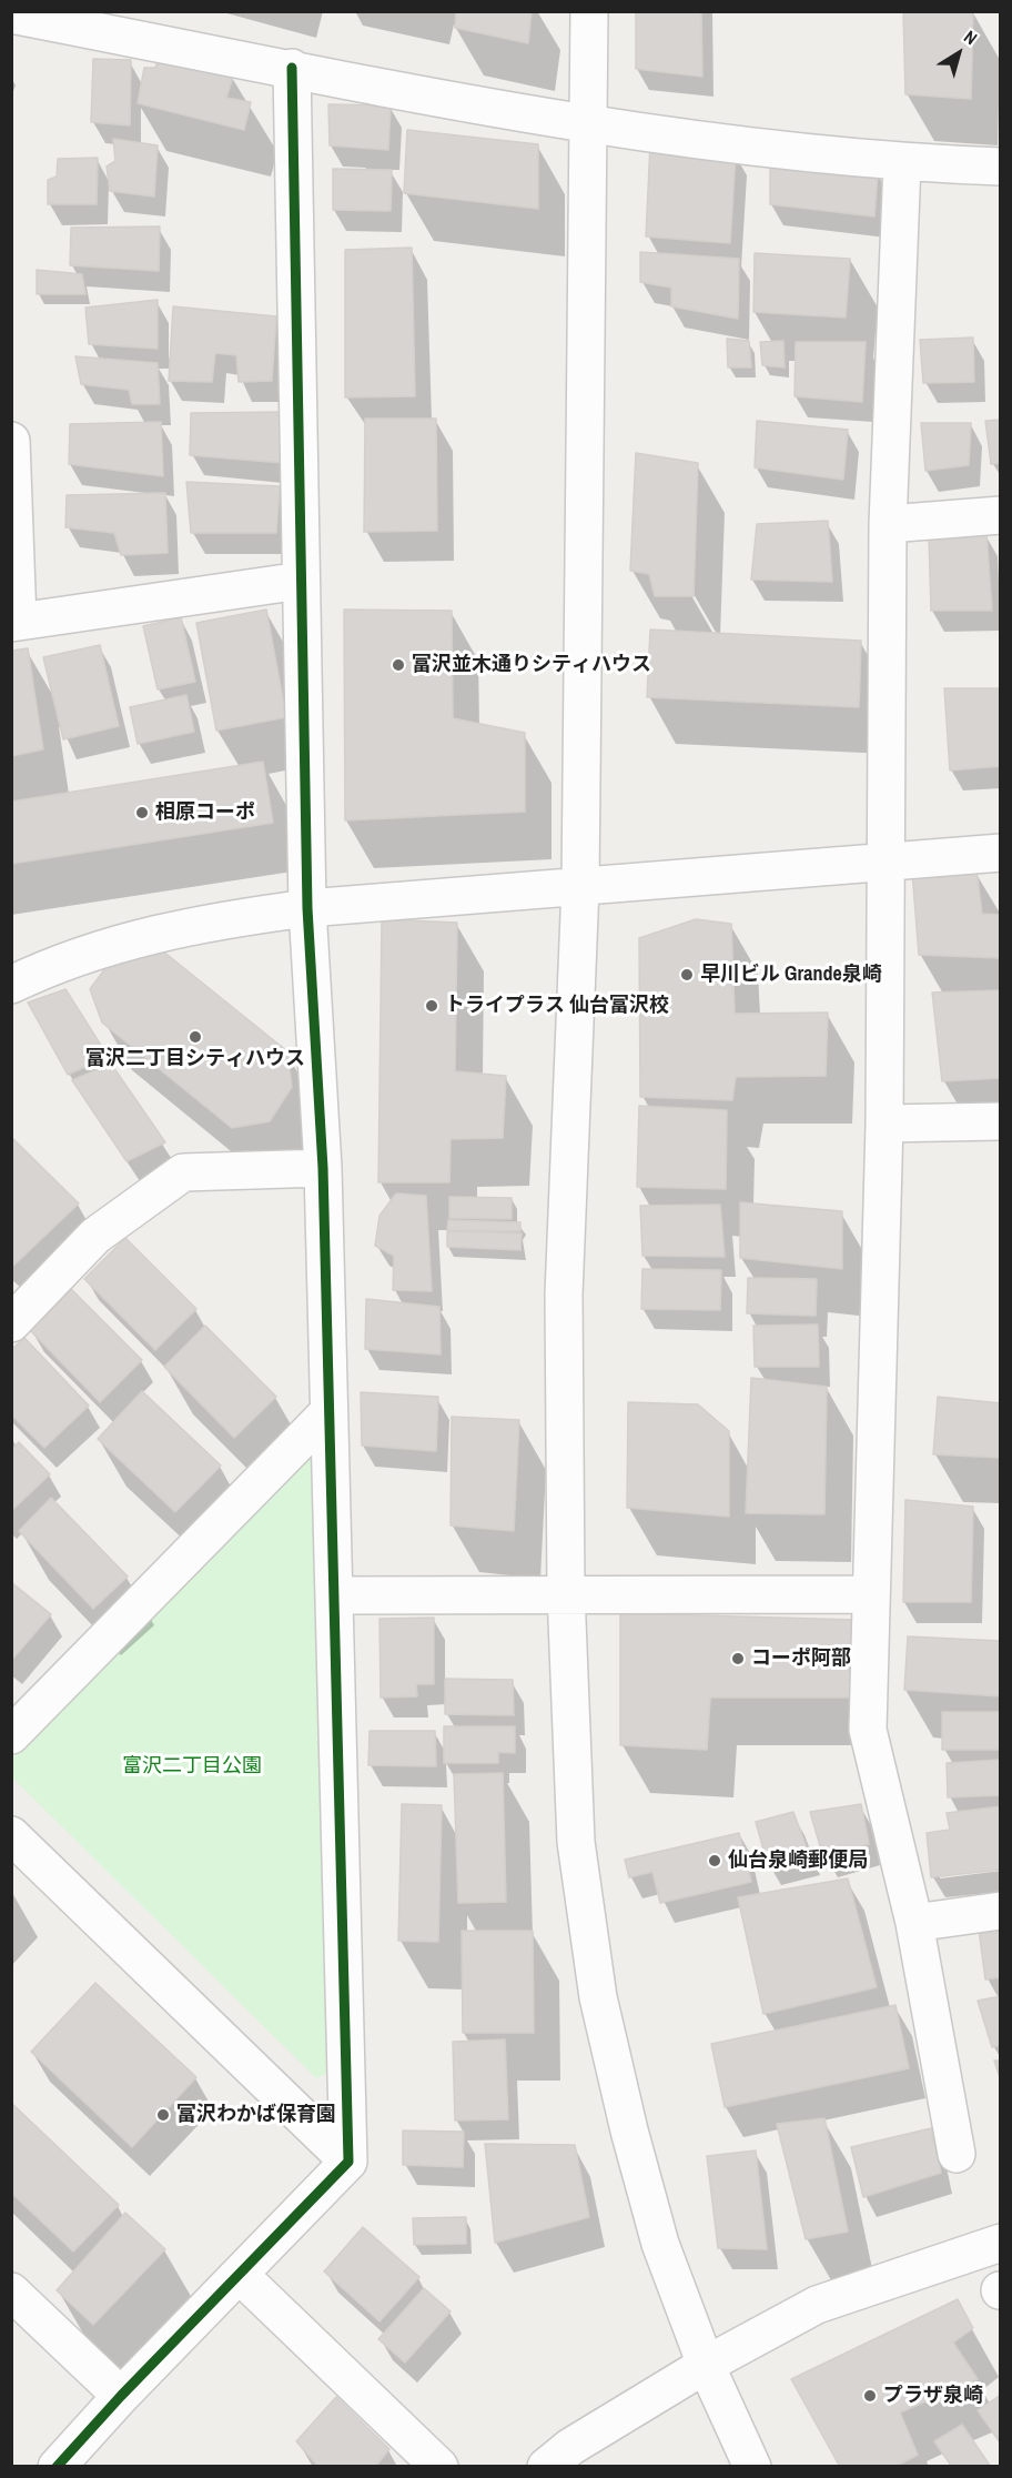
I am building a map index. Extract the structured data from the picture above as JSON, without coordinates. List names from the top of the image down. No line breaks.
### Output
{"parks":["富沢二丁目公園"],"places":["富沢並木通りシティハウス","相原コーポ","早川ビル Grande泉崎","トライプラス 仙台富沢校","富沢二丁目シティハウス","コーポ阿部","仙台泉崎郵便局","富沢わかば保育園","プラザ泉崎"],"north":"top right"}
